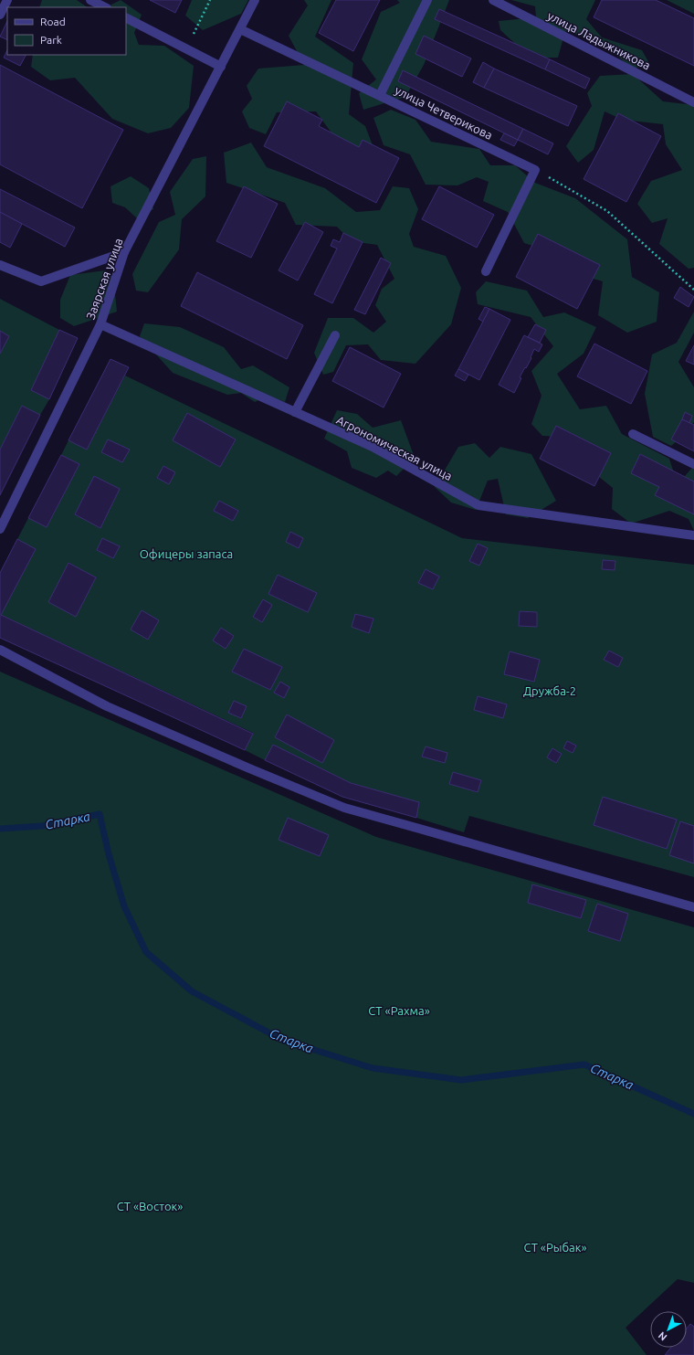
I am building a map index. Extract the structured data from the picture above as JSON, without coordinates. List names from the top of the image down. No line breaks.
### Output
{"streets":{"street":["улица Ладыжникова","улица Четверикова","Заярская улица","Агрономическая улица"]},"crossings":[["улица Четверикова","Заярская улица"],["Заярская улица","Агрономическая улица"]],"water":["Старка"],"parks":["Офицеры запаса","Дружба-2","СТ «Рахма»","СТ «Восток»","СТ «Рыбак»"],"legend":["Road","Park"],"north":"bottom left"}
